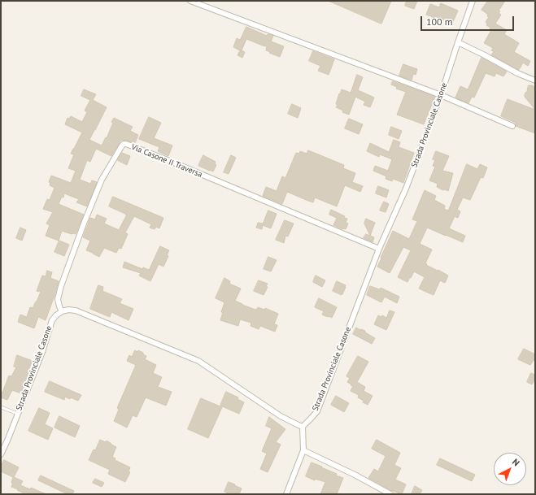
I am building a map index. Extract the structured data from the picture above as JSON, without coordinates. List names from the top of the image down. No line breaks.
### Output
{"streets":{"street":["Strada Provinciale Casone","Via Casone II Traversa"]},"crossings":[["Strada Provinciale Casone","Via Casone II Traversa"]],"scale_bar":"100 m","north":"top right"}
